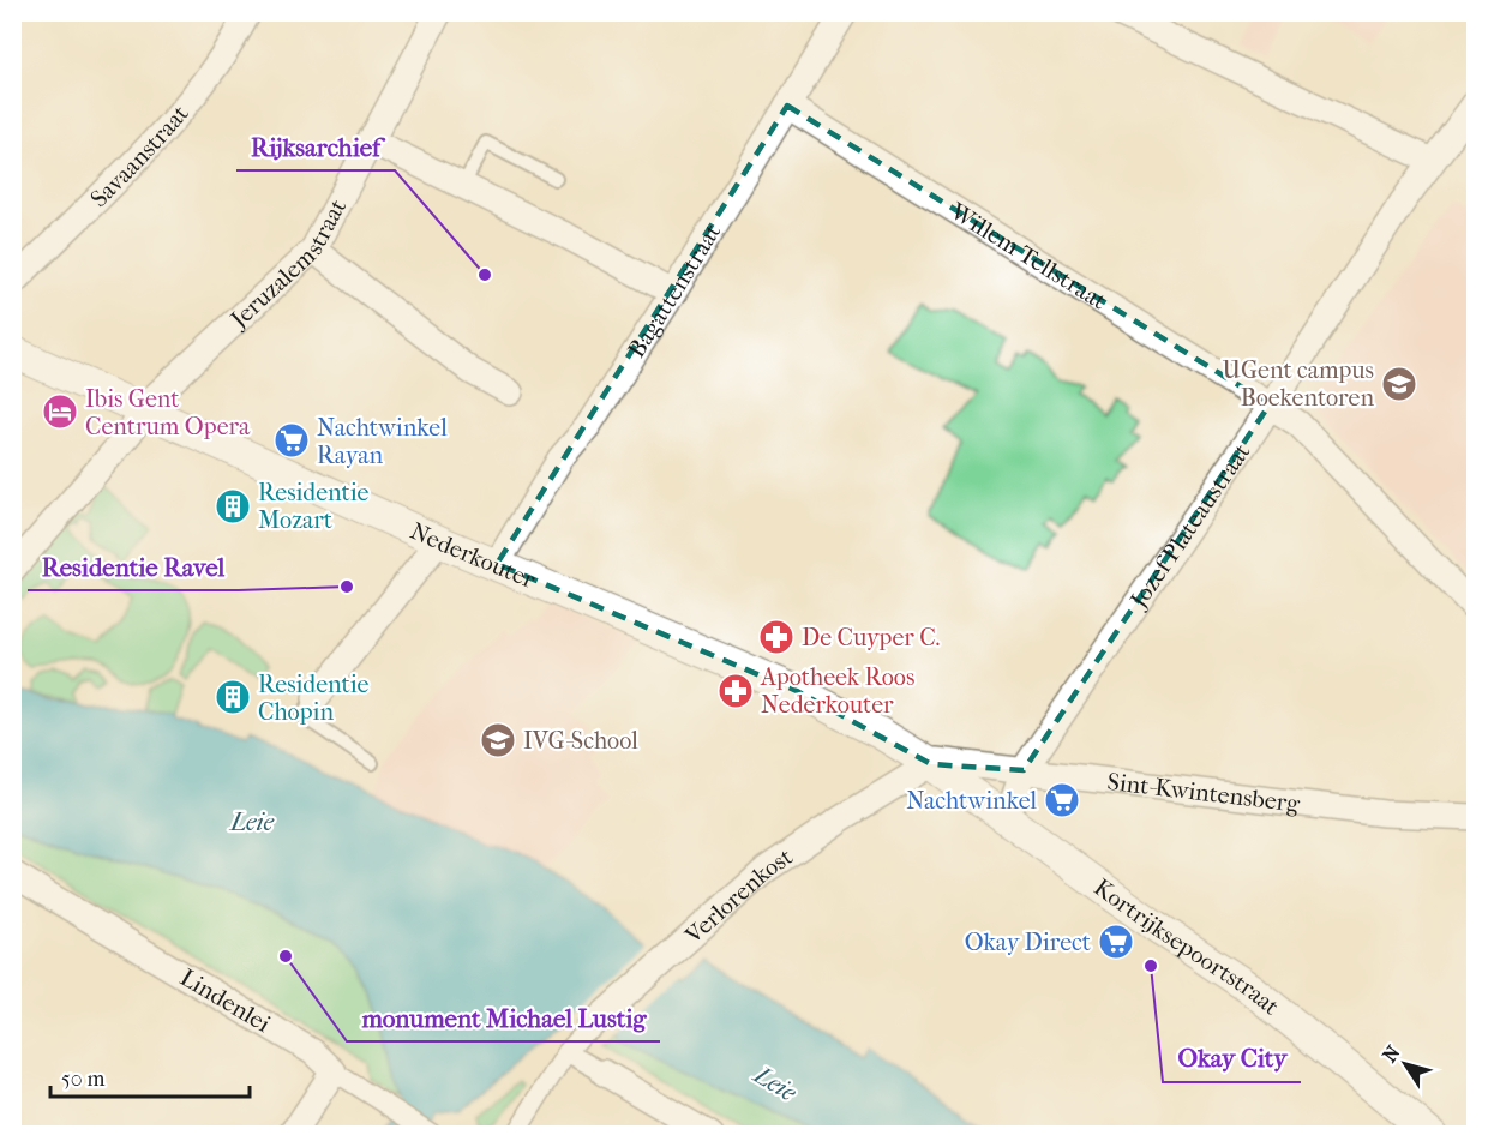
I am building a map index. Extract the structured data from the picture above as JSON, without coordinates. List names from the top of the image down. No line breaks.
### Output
{"streets":{"street":["Savaanstraat","Willem Tellstraat","Jeruzalemstraat","Bagattenstraat","Jozef Plateaustraat","Nederkouter","Sint-Kwintensberg","Verlorenkost","Kortrijksepoortstraat","Lindenlei"]},"crossings":[["Willem Tellstraat","Bagattenstraat"],["Willem Tellstraat","Jozef Plateaustraat"],["Jeruzalemstraat","Nederkouter"],["Bagattenstraat","Nederkouter"],["Jozef Plateaustraat","Sint-Kwintensberg"],["Nederkouter","Sint-Kwintensberg"],["Nederkouter","Verlorenkost"],["Nederkouter","Kortrijksepoortstraat"],["Sint-Kwintensberg","Verlorenkost"],["Sint-Kwintensberg","Kortrijksepoortstraat"],["Verlorenkost","Kortrijksepoortstraat"]],"water":["Leie"],"places":{"other":["Rijksarchief","Residentie Ravel","monument Michael Lustig","Okay City"],"school or university":["UGent campus Boekentoren","IVG-School"],"hotel":["Ibis Gent Centrum Opera"],"supermarket":["Nachtwinkel Rayan","Nachtwinkel","Okay Direct"],"building":["Residentie Mozart","Residentie Chopin"],"pharmacy":["De Cuyper C.","Apotheek Roos Nederkouter"]},"scale_bar":"50 m","north":"top left"}
